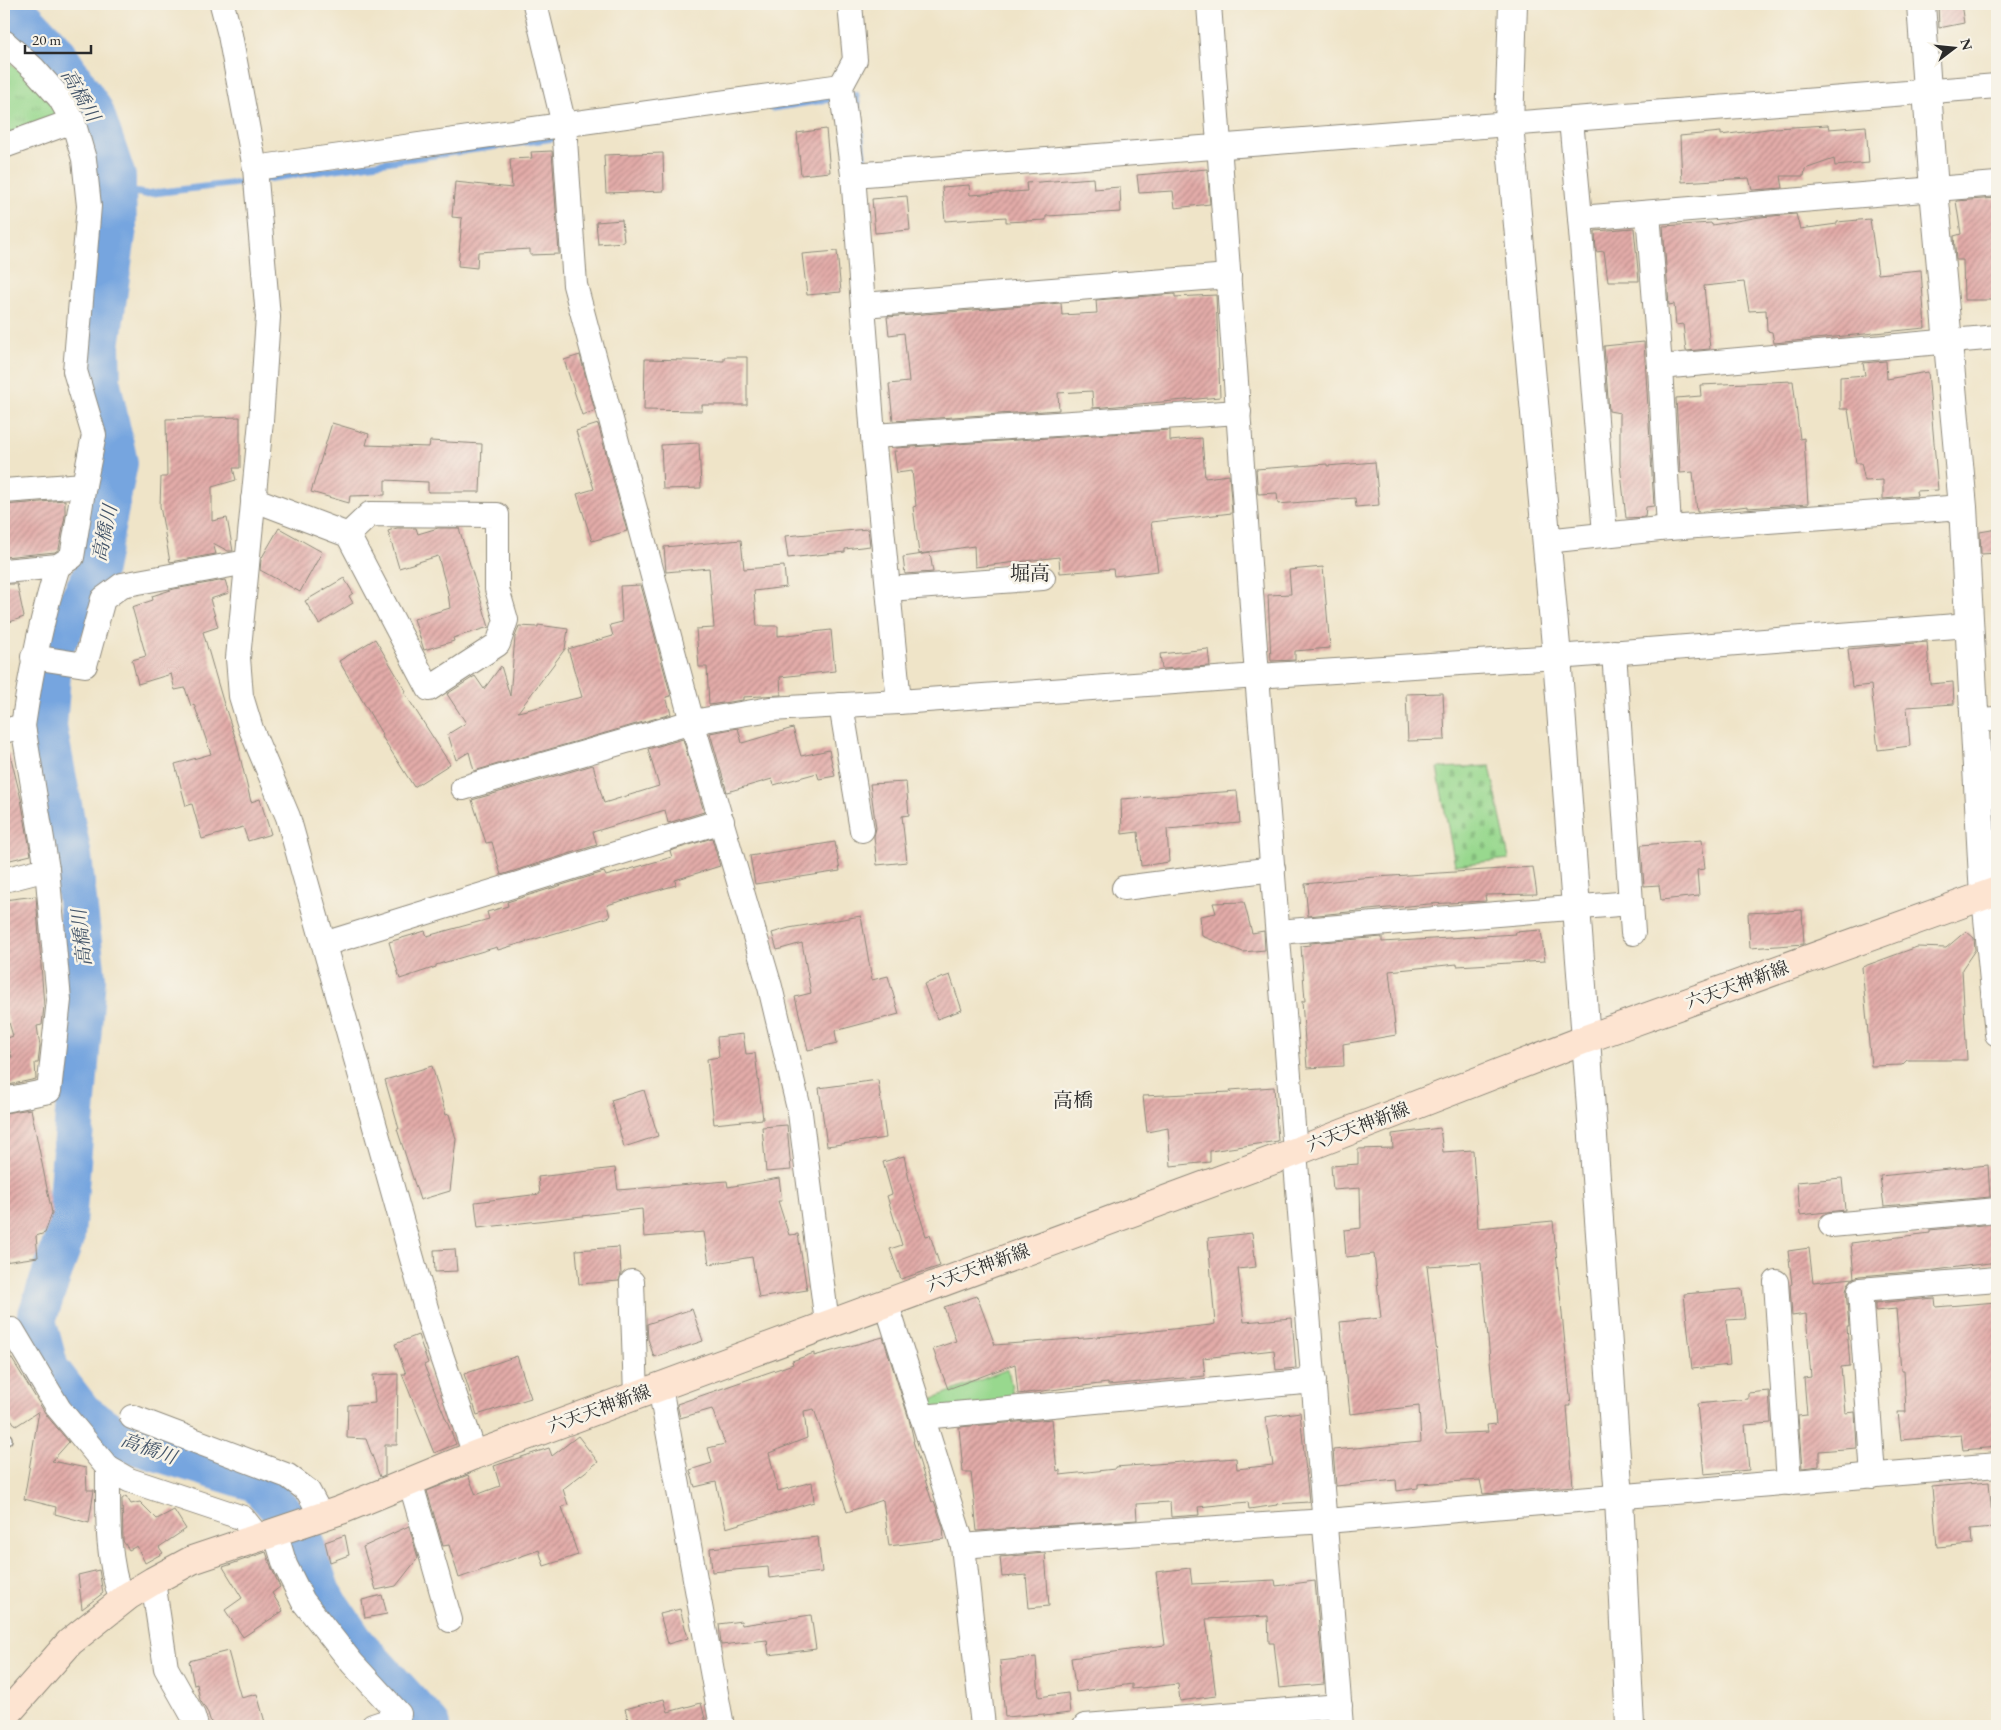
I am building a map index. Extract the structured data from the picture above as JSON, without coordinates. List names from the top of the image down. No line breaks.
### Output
{"streets":{"main road":["六天天神新線"]},"districts":["堀高","高橋"],"water":["高橋川"],"scale_bar":"20 m","north":"right"}
